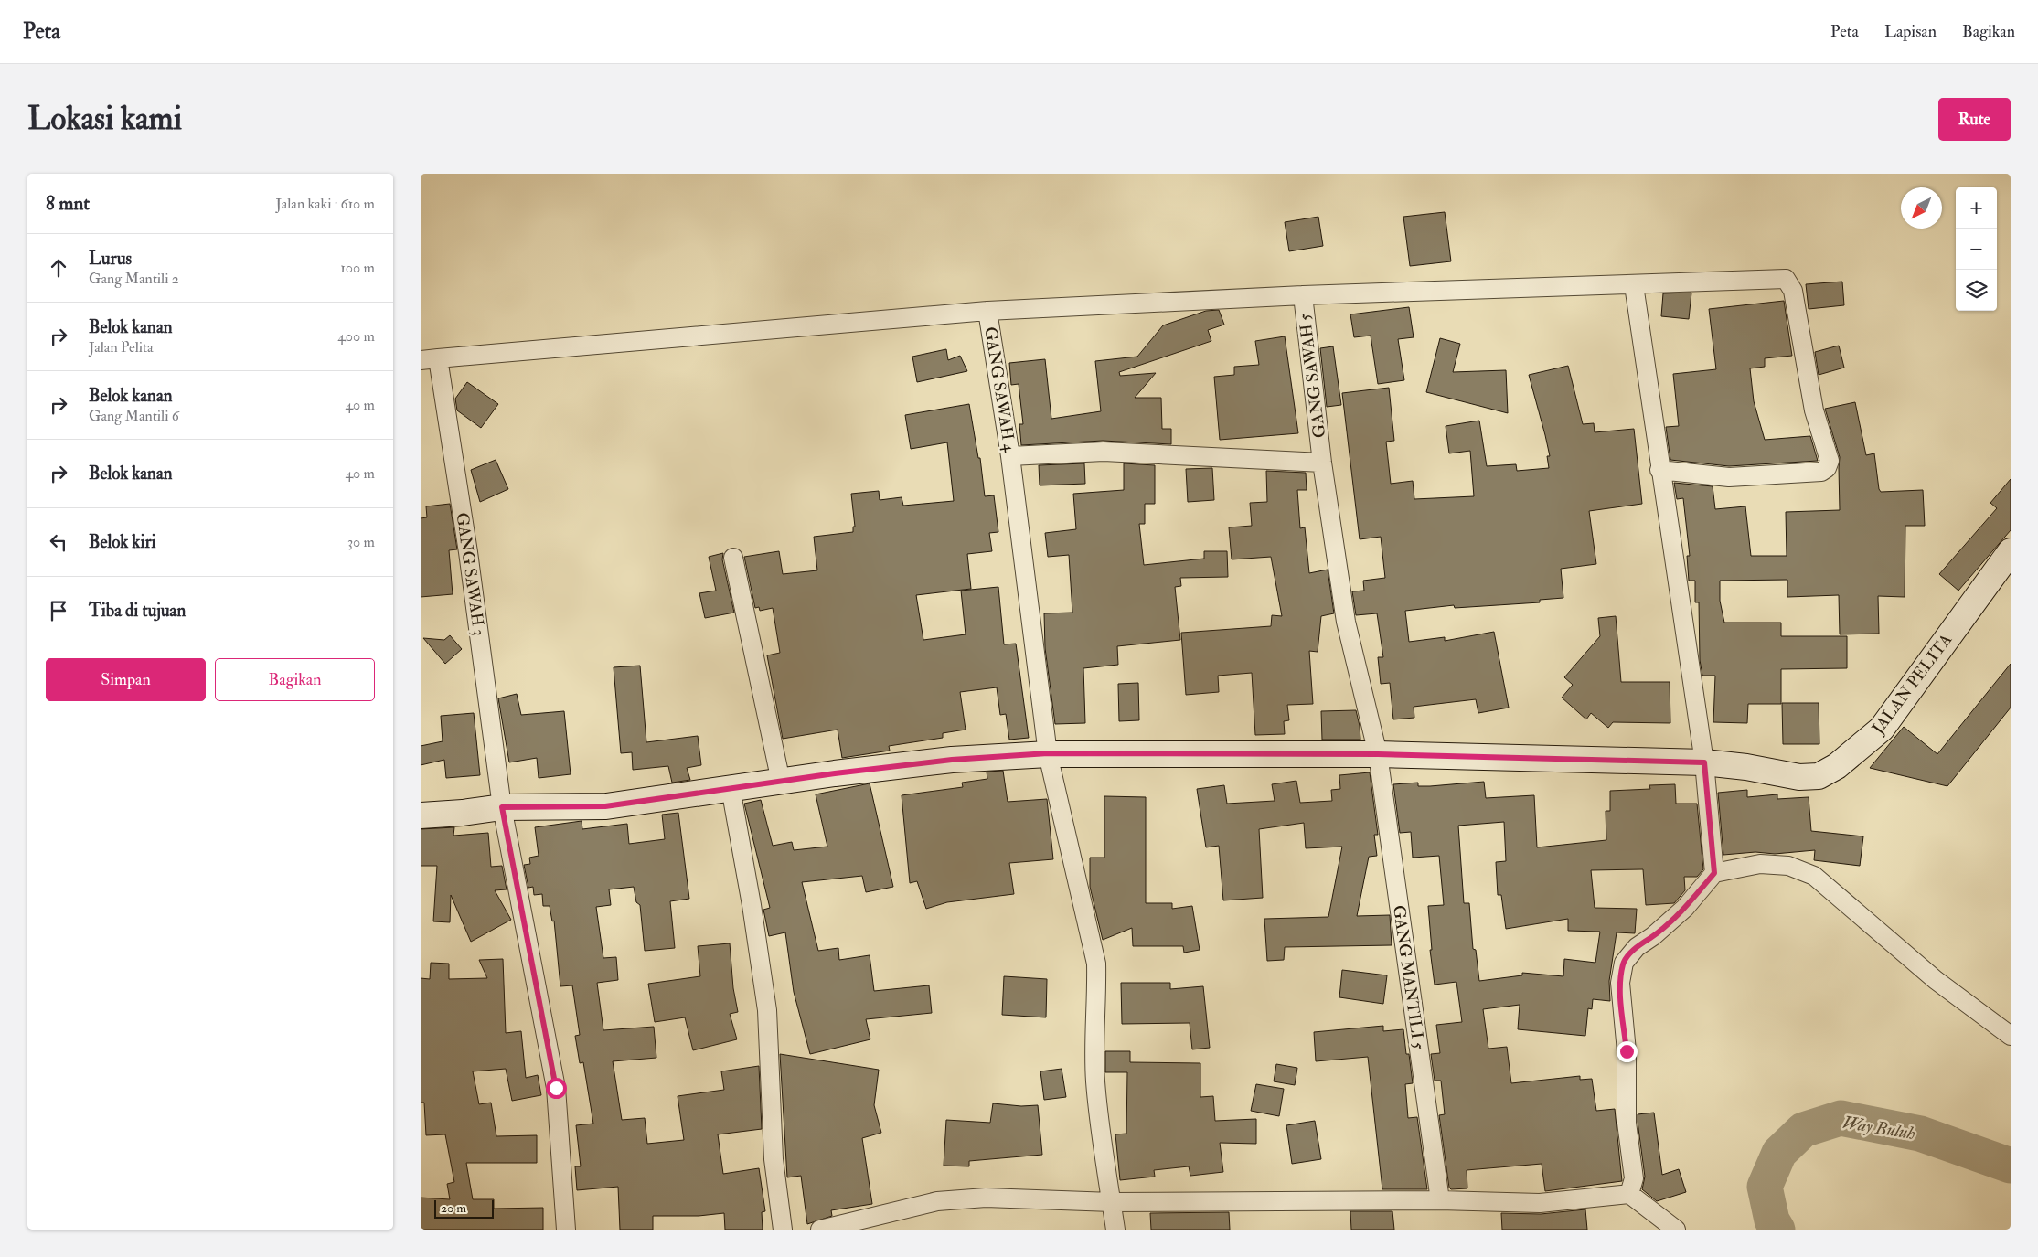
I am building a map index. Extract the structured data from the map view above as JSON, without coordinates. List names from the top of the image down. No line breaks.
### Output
{"streets":{"street":["GANG SAWAH 5","GANG SAWAH 4","GANG SAWAH 3","JALAN PELITA","GANG MANTILI 5"]},"crossings":[["GANG SAWAH 5","GANG SAWAH 4"],["GANG SAWAH 5","JALAN PELITA"],["GANG SAWAH 5","GANG MANTILI 5"],["GANG SAWAH 4","JALAN PELITA"],["GANG SAWAH 3","JALAN PELITA"],["JALAN PELITA","GANG MANTILI 5"]],"water":["Way Buluh"],"scale_bar":"20 m","north":"bottom left","page":{"header":"Peta","nav":["Peta","Lapisan","Bagikan"],"buttons":["Rute",["Simpan","Bagikan"]],"title":"Lokasi kami","heading":["8 mnt","Jalan kaki · 610 m"],"map_buttons":["+","−"],"list":[["Lurus","Gang Mantili 2","100 m"],["Belok kanan","Jalan Pelita","400 m"],["Belok kanan","Gang Mantili 6","40 m"],["Belok kanan","40 m"],["Belok kiri","30 m"],"Tiba di tujuan"],"scale":"20 m"}}
